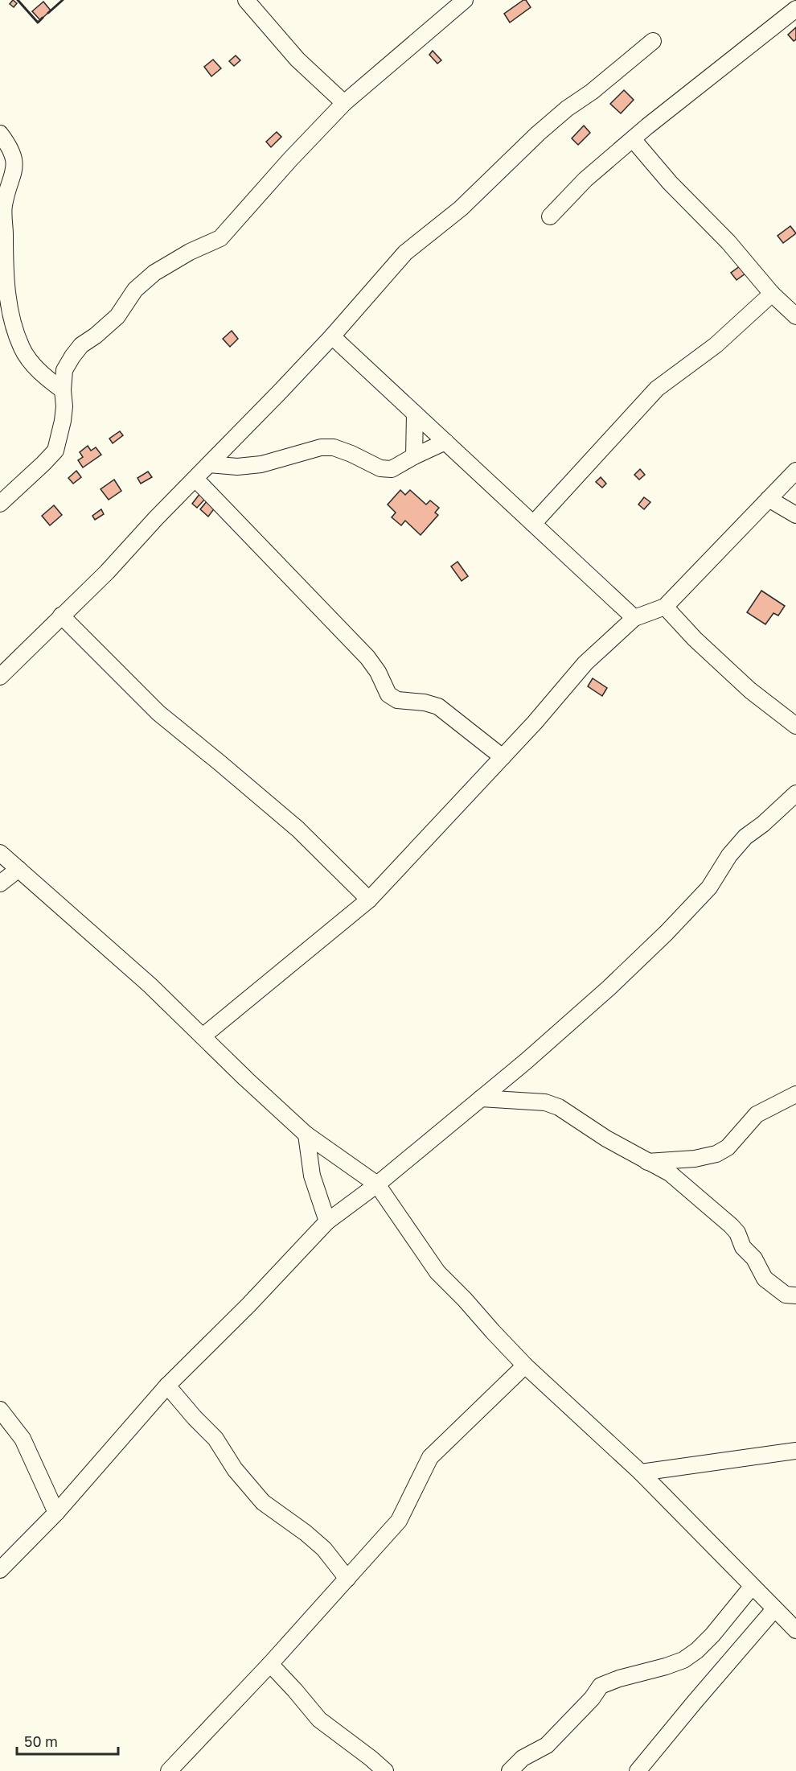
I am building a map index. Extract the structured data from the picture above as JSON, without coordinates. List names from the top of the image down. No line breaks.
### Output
{"scale_bar":"50 m"}
